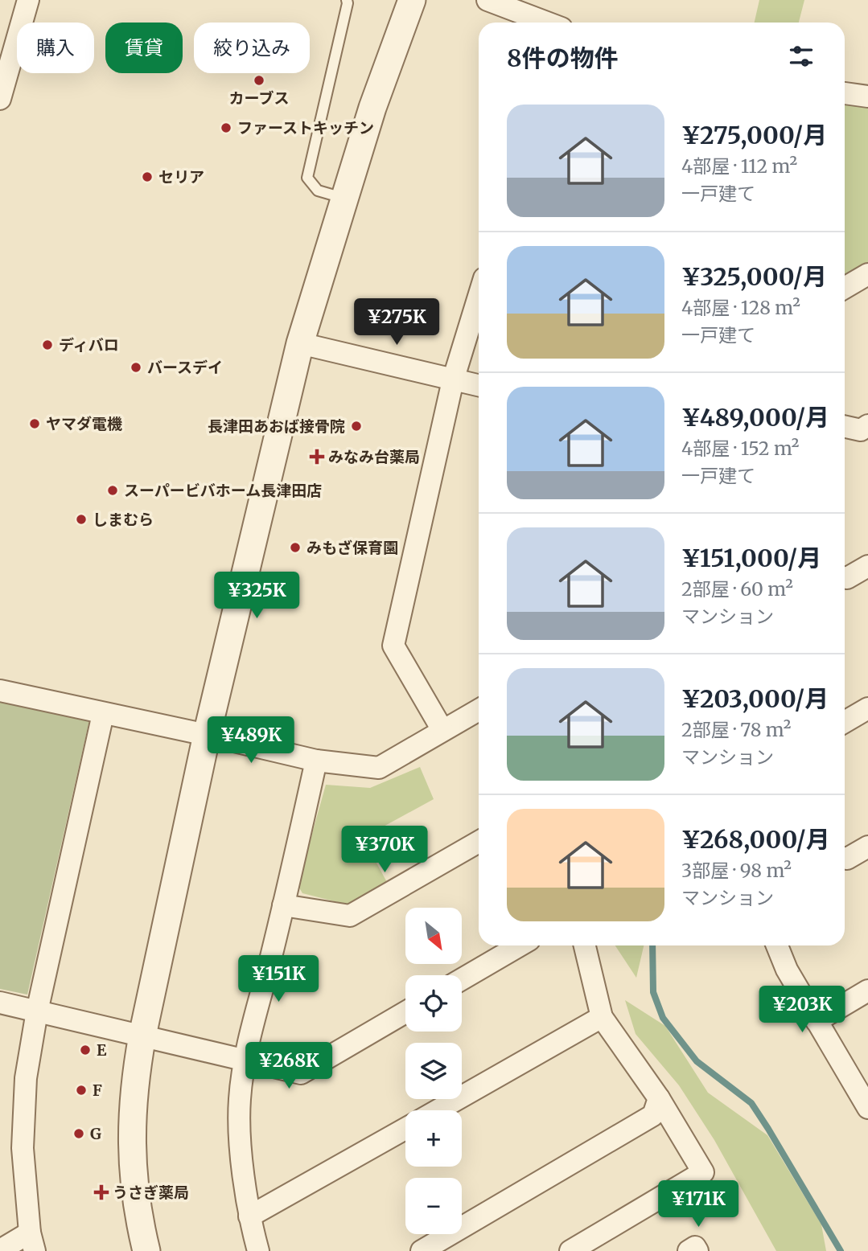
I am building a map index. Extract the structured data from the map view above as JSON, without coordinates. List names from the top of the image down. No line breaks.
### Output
{"places":{"other":["カーブス","ファーストキッチン","セリア","ディバロ","バースデイ","ヤマダ電機","長津田あおば接骨院","スーパービバホーム長津田店","しまむら","みもざ保育園","E","F","G"],"health":["みなみ台薬局","うさぎ薬局"]},"north":"bottom right","page":{"chip":["購入","賃貸","絞り込み"],"heading":"8件の物件","list":[{"name":"¥275,000/月","note":"4部屋 · 112 m² · 一戸建て"},{"name":"¥325,000/月","note":"4部屋 · 128 m² · 一戸建て"},{"name":"¥489,000/月","note":"4部屋 · 152 m² · 一戸建て"},{"name":"¥151,000/月","note":"2部屋 · 60 m² · マンション"},{"name":"¥203,000/月","note":"2部屋 · 78 m² · マンション"},{"name":"¥268,000/月","note":"3部屋 · 98 m² · マンション"}],"price":["¥275K","¥325K","¥489K","¥370K","¥151K","¥203K","¥268K","¥171K"],"map_buttons":["+","−"]}}
